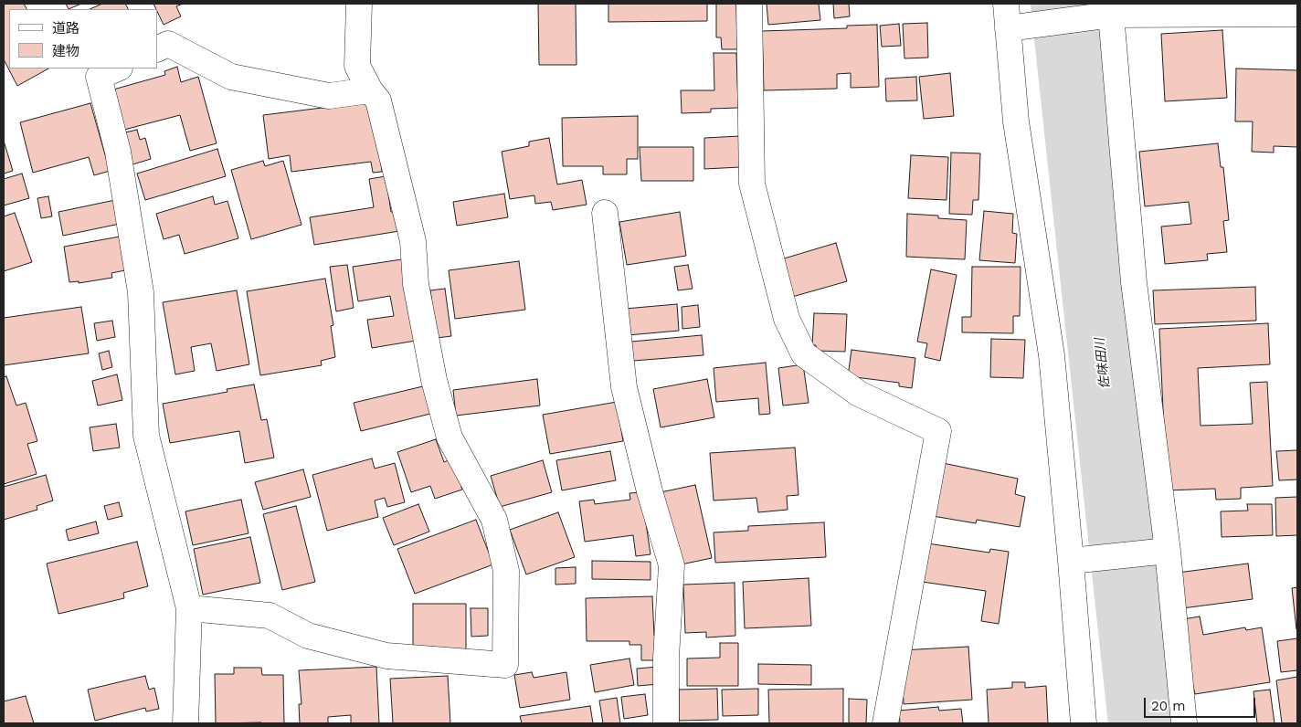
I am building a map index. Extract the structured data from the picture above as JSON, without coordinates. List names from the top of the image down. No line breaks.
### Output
{"water":["佐味田川"],"legend":["道路","建物"],"scale_bar":"20 m"}
